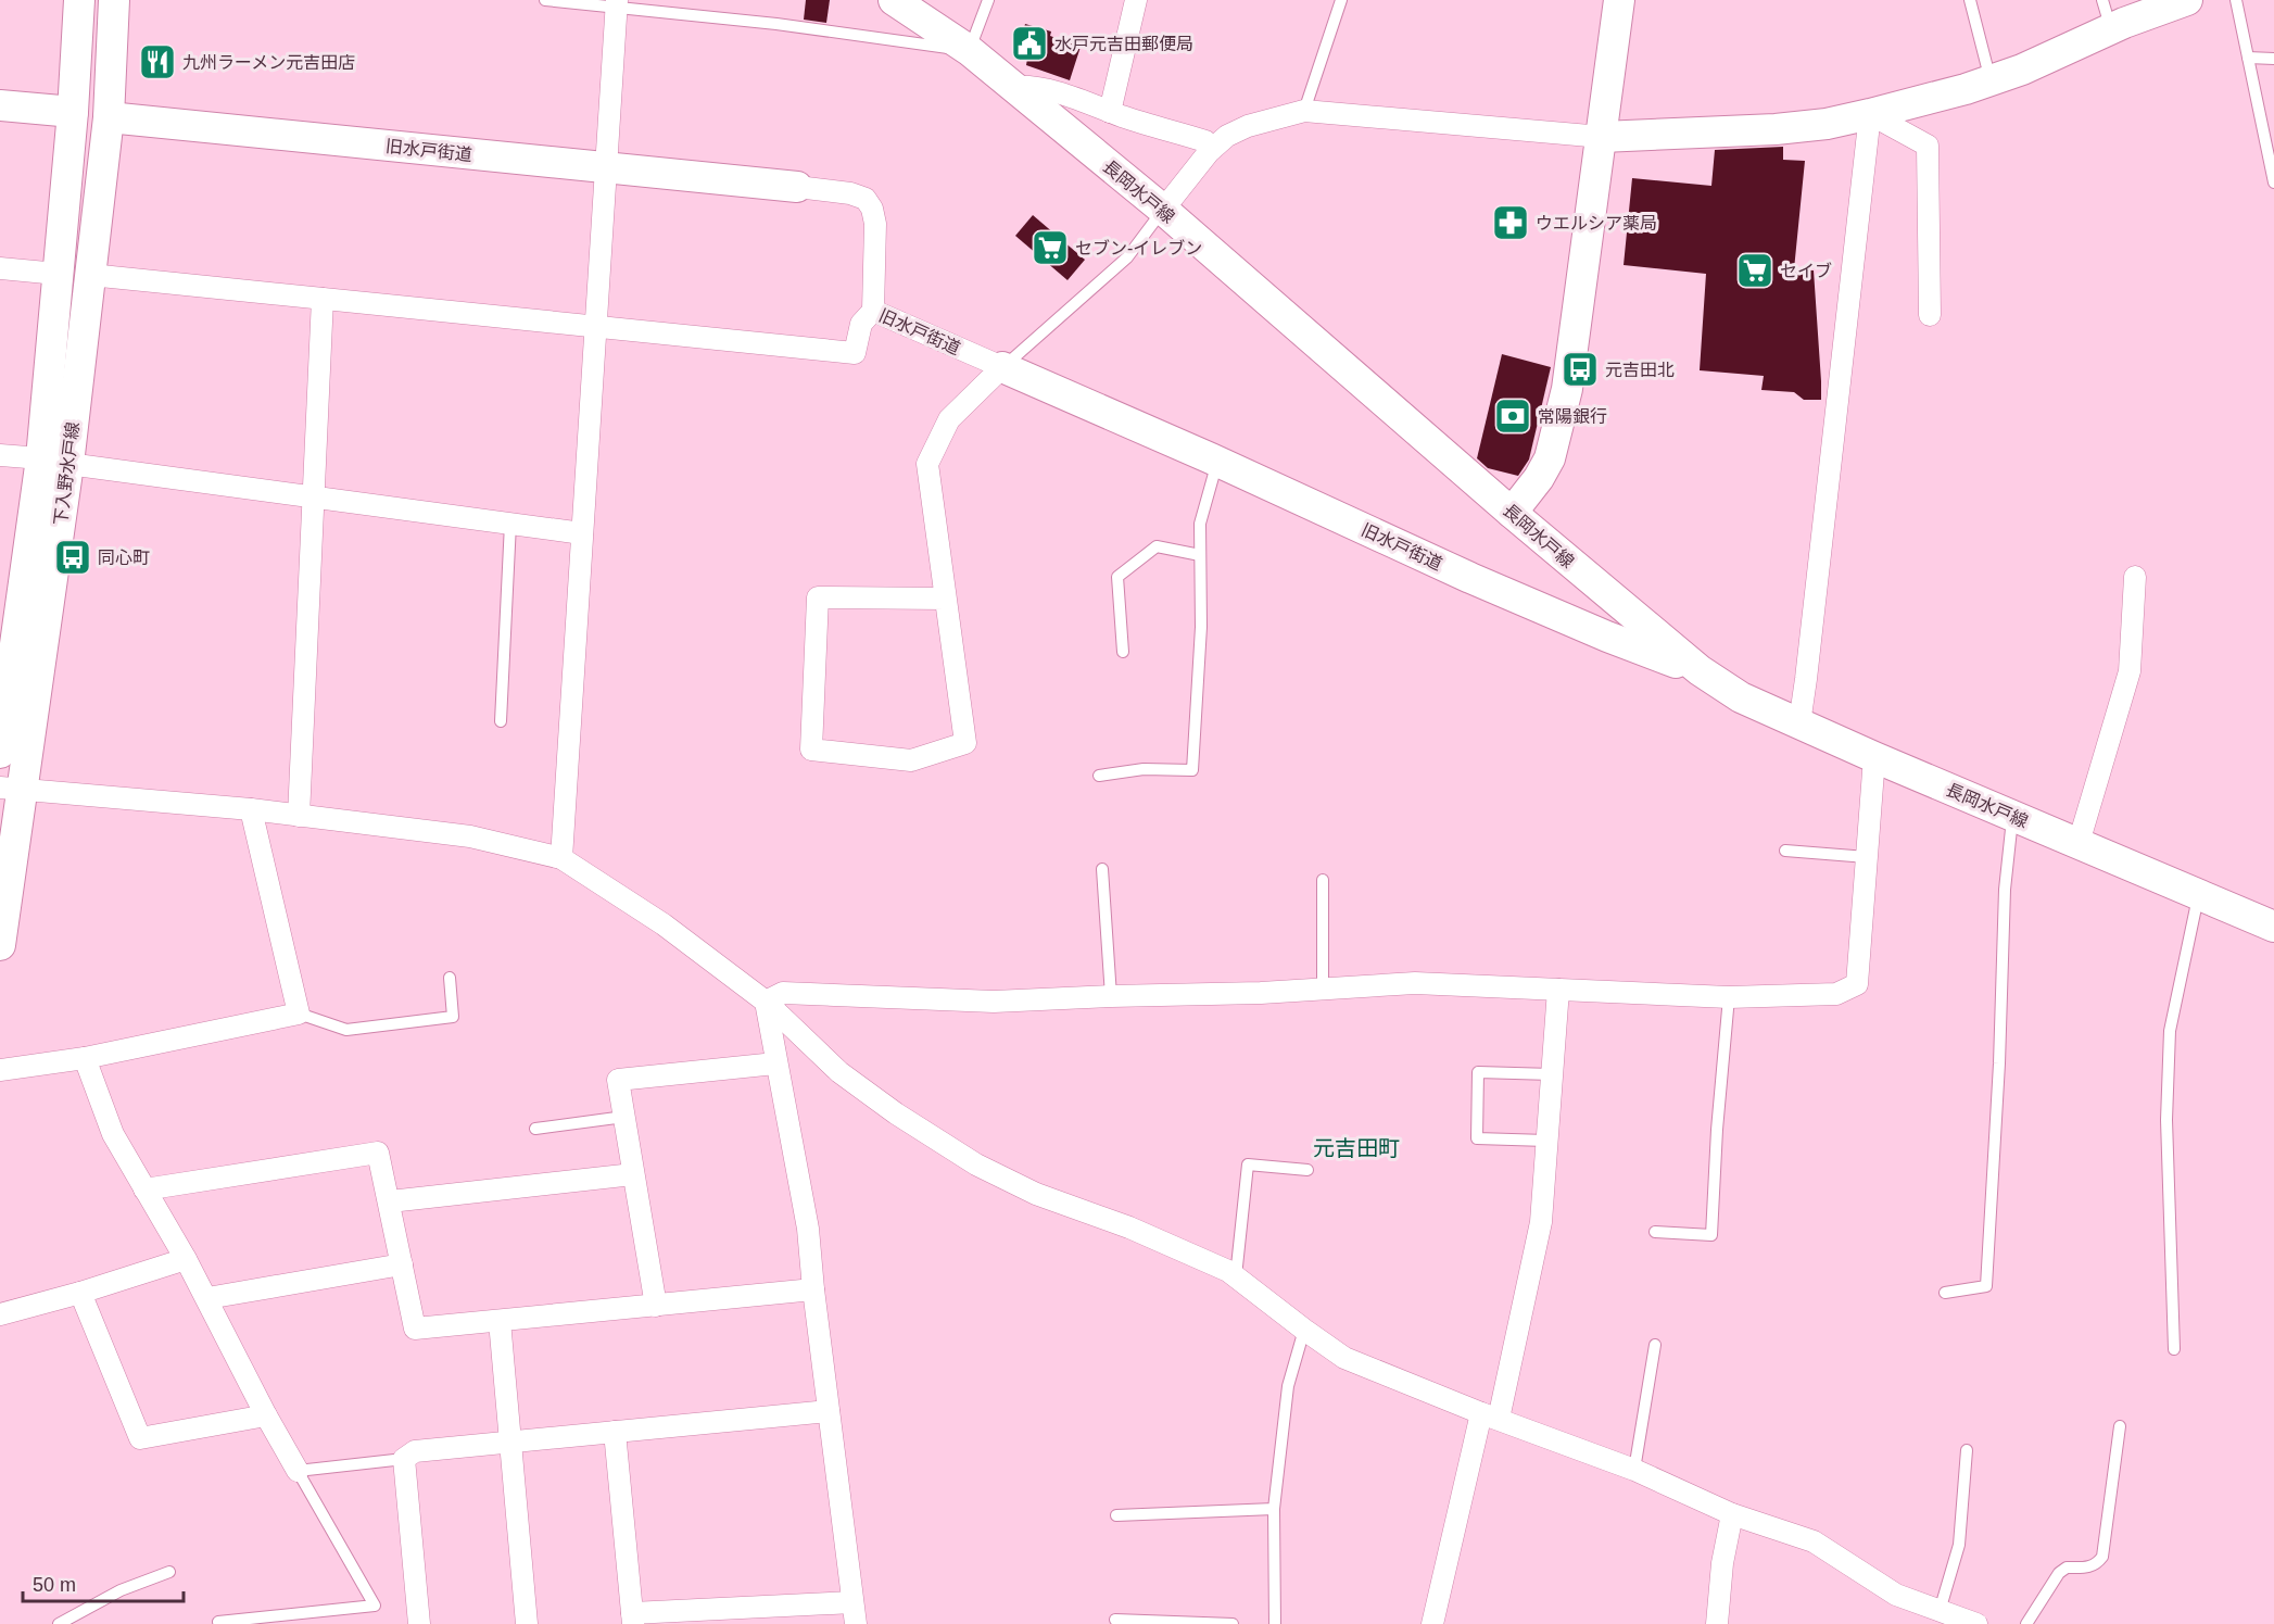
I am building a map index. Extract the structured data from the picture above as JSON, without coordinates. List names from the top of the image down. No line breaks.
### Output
{"streets":{"main road":["旧水戸街道","長岡水戸線","下入野水戸線"]},"crossings":[["旧水戸街道","長岡水戸線"],["旧水戸街道","下入野水戸線"]],"districts":["元吉田町"],"places":{"public building":["水戸元吉田郵便局"],"restaurant":["九州ラーメン元吉田店"],"pharmacy":["ウエルシア薬局"],"supermarket":["セブン-イレブン","セイブ"],"bus stop":["元吉田北","同心町"],"bank":["常陽銀行"]},"scale_bar":"50 m"}
